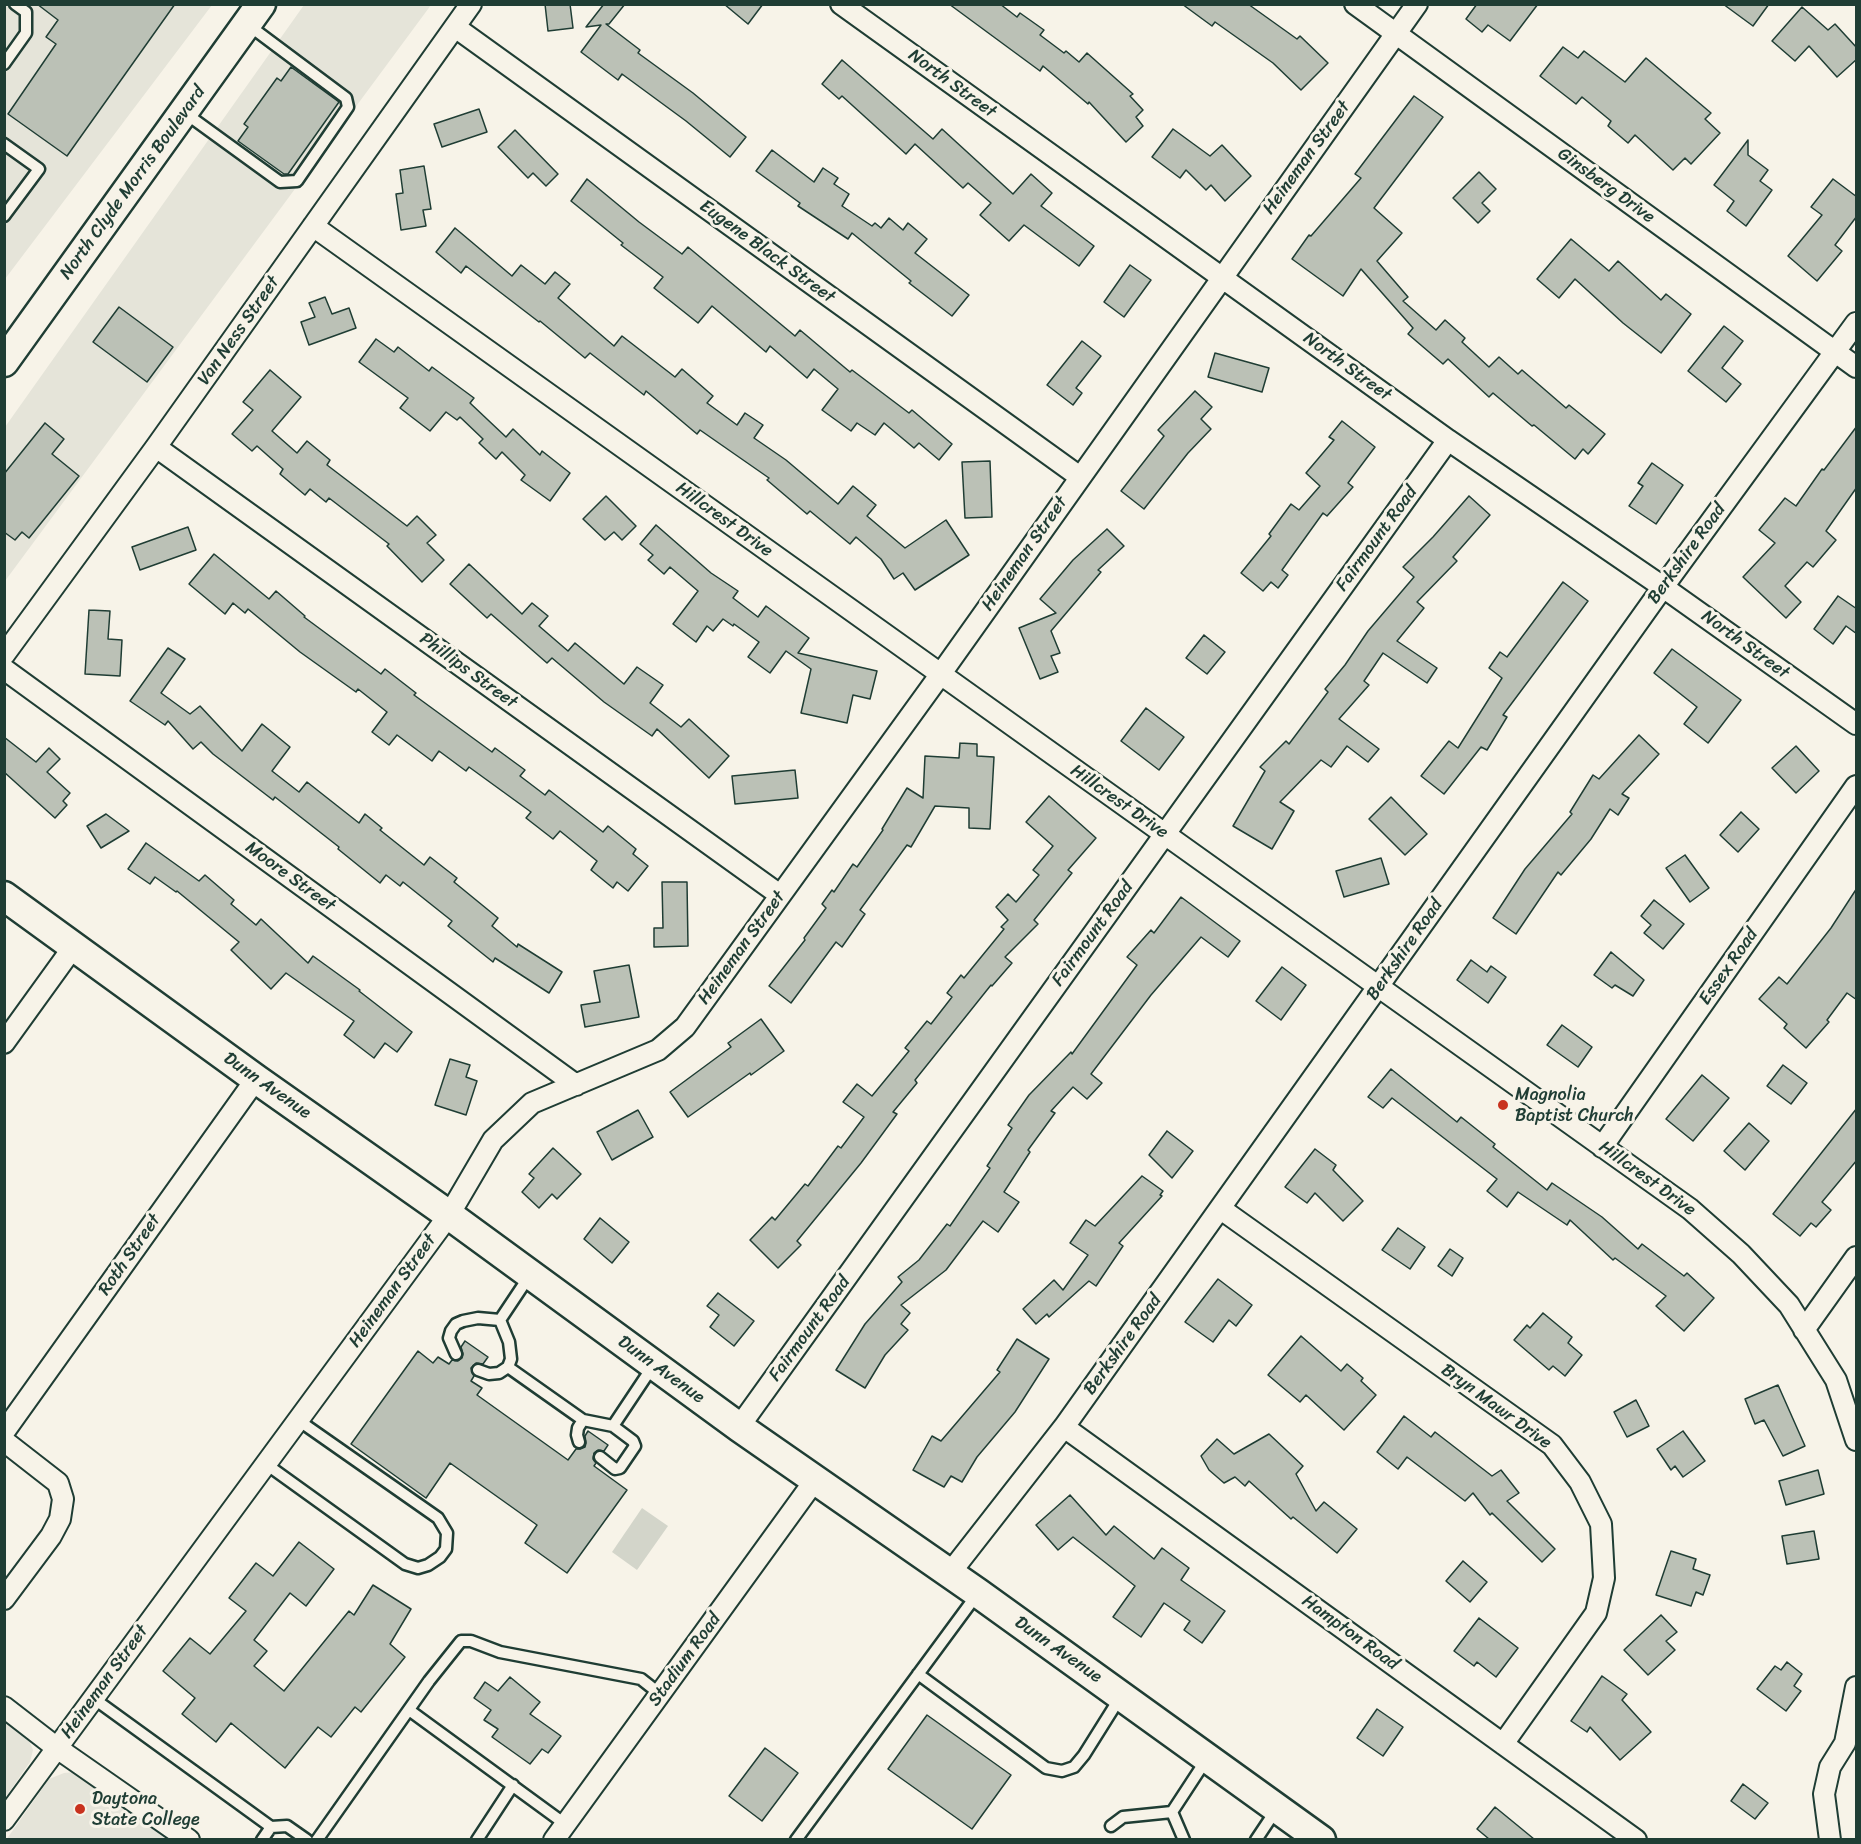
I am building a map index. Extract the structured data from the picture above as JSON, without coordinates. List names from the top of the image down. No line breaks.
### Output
{"streets":{"main road":["North Clyde Morris Boulevard","Dunn Avenue"],"street":["North Street","Heineman Street","Ginsberg Drive","Eugene Black Street","Van Ness Street","Hillcrest Drive","Fairmount Road","Berkshire Road","Phillips Street","Moore Street","Essex Road","Roth Street","Bryn Mawr Drive","Hampton Road","Stadium Road"]},"crossings":[["North Street","Heineman Street"],["North Street","Fairmount Road"],["North Street","Berkshire Road"],["Heineman Street","Ginsberg Drive"],["Heineman Street","Eugene Black Street"],["Heineman Street","Hillcrest Drive"],["Heineman Street","Phillips Street"],["Heineman Street","Moore Street"],["Heineman Street","Dunn Avenue"],["Ginsberg Drive","Berkshire Road"],["Eugene Black Street","Van Ness Street"],["Van Ness Street","Hillcrest Drive"],["Van Ness Street","Phillips Street"],["Hillcrest Drive","Fairmount Road"],["Hillcrest Drive","Berkshire Road"],["Hillcrest Drive","Essex Road"],["Fairmount Road","Dunn Avenue"],["Berkshire Road","Dunn Avenue"],["Berkshire Road","Bryn Mawr Drive"],["Berkshire Road","Hampton Road"],["Dunn Avenue","Roth Street"],["Dunn Avenue","Stadium Road"],["Bryn Mawr Drive","Hampton Road"]],"places":["Magnolia Baptist Church","Daytona State College"]}
